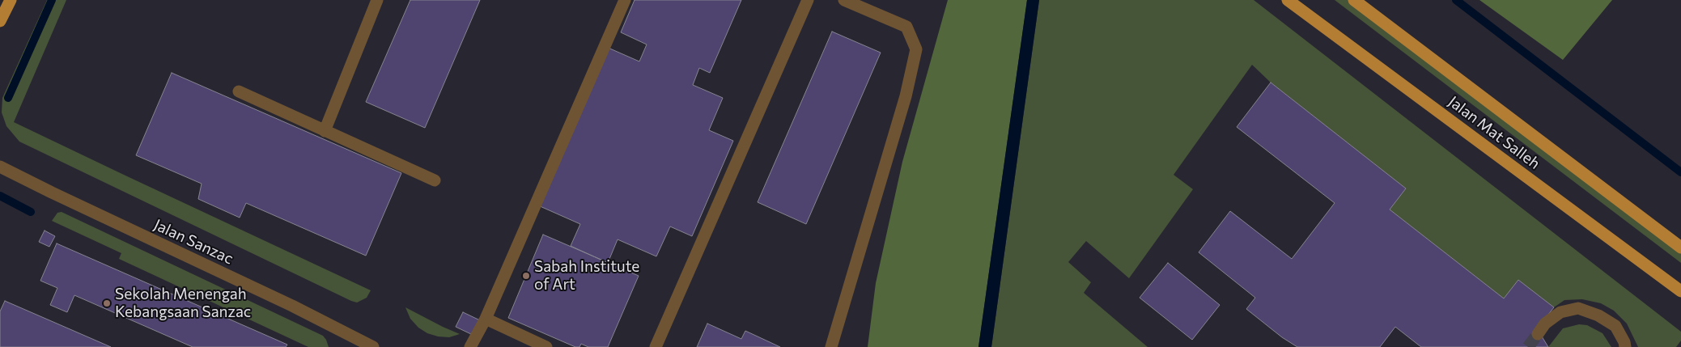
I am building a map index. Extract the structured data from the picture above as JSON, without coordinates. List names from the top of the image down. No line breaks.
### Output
{"streets":{"main road":["Jalan Mat Salleh"],"street":["Jalan Sanzac"]},"places":["Sabah Institute of Art","Sekolah Menengah Kebangsaan Sanzac"]}
